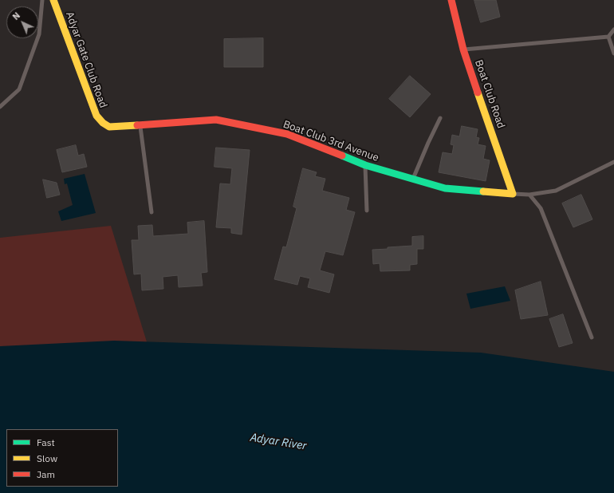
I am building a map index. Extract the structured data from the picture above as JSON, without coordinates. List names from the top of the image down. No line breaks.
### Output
{"streets":{"street":["Adyar Gate Club Road","Boat Club Road","Boat Club 3rd Avenue"]},"crossings":[["Adyar Gate Club Road","Boat Club 3rd Avenue"],["Boat Club Road","Boat Club 3rd Avenue"]],"water":["Adyar River"],"legend":["Fast","Slow","Jam"],"north":"top left"}
